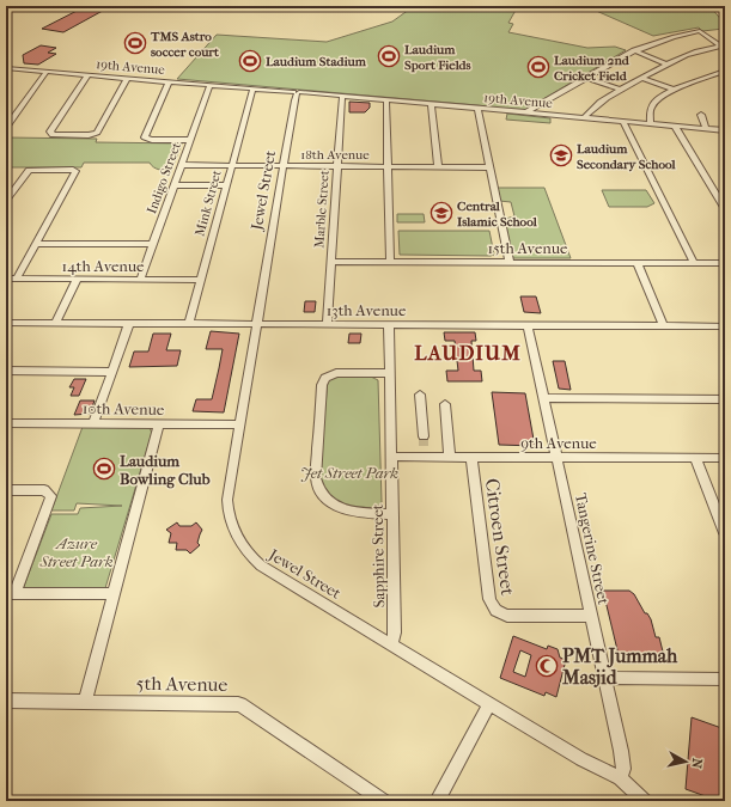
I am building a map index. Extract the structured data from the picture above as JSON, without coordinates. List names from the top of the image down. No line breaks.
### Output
{"streets":{"street":["19th Avenue","18th Avenue","Indigo Street","Jewel Street","Mink Street","Marble Street","15th Avenue","14th Avenue","13th Avenue","10th Avenue","9th Avenue","Citroen Street","Tangerine Street","Sapphire Street","5th Avenue"]},"crossings":[["19th Avenue","Indigo Street"],["19th Avenue","Jewel Street"],["19th Avenue","Mink Street"],["19th Avenue","Marble Street"],["18th Avenue","Indigo Street"],["18th Avenue","Jewel Street"],["18th Avenue","Mink Street"],["18th Avenue","Marble Street"],["Indigo Street","14th Avenue"],["Jewel Street","13th Avenue"],["Jewel Street","10th Avenue"],["Jewel Street","Tangerine Street"],["Jewel Street","Sapphire Street"],["Mink Street","14th Avenue"],["Mink Street","13th Avenue"],["Marble Street","15th Avenue"],["Marble Street","13th Avenue"],["13th Avenue","Tangerine Street"],["13th Avenue","Sapphire Street"],["9th Avenue","Citroen Street"],["9th Avenue","Tangerine Street"],["9th Avenue","Sapphire Street"],["Citroen Street","Tangerine Street"]],"districts":["LAUDIUM"],"parks":["Jet Street Park","Azure Street Park"],"places":{"sports":["TMS Astro soccer court","Laudium Sport Fields","Laudium Stadium","Laudium 2nd Cricket Field","Laudium Bowling Club"],"school or university":["Laudium Secondary School","Central Islamic School"],"mosque":["PMT Jummah Masjid"]},"north":"right"}
